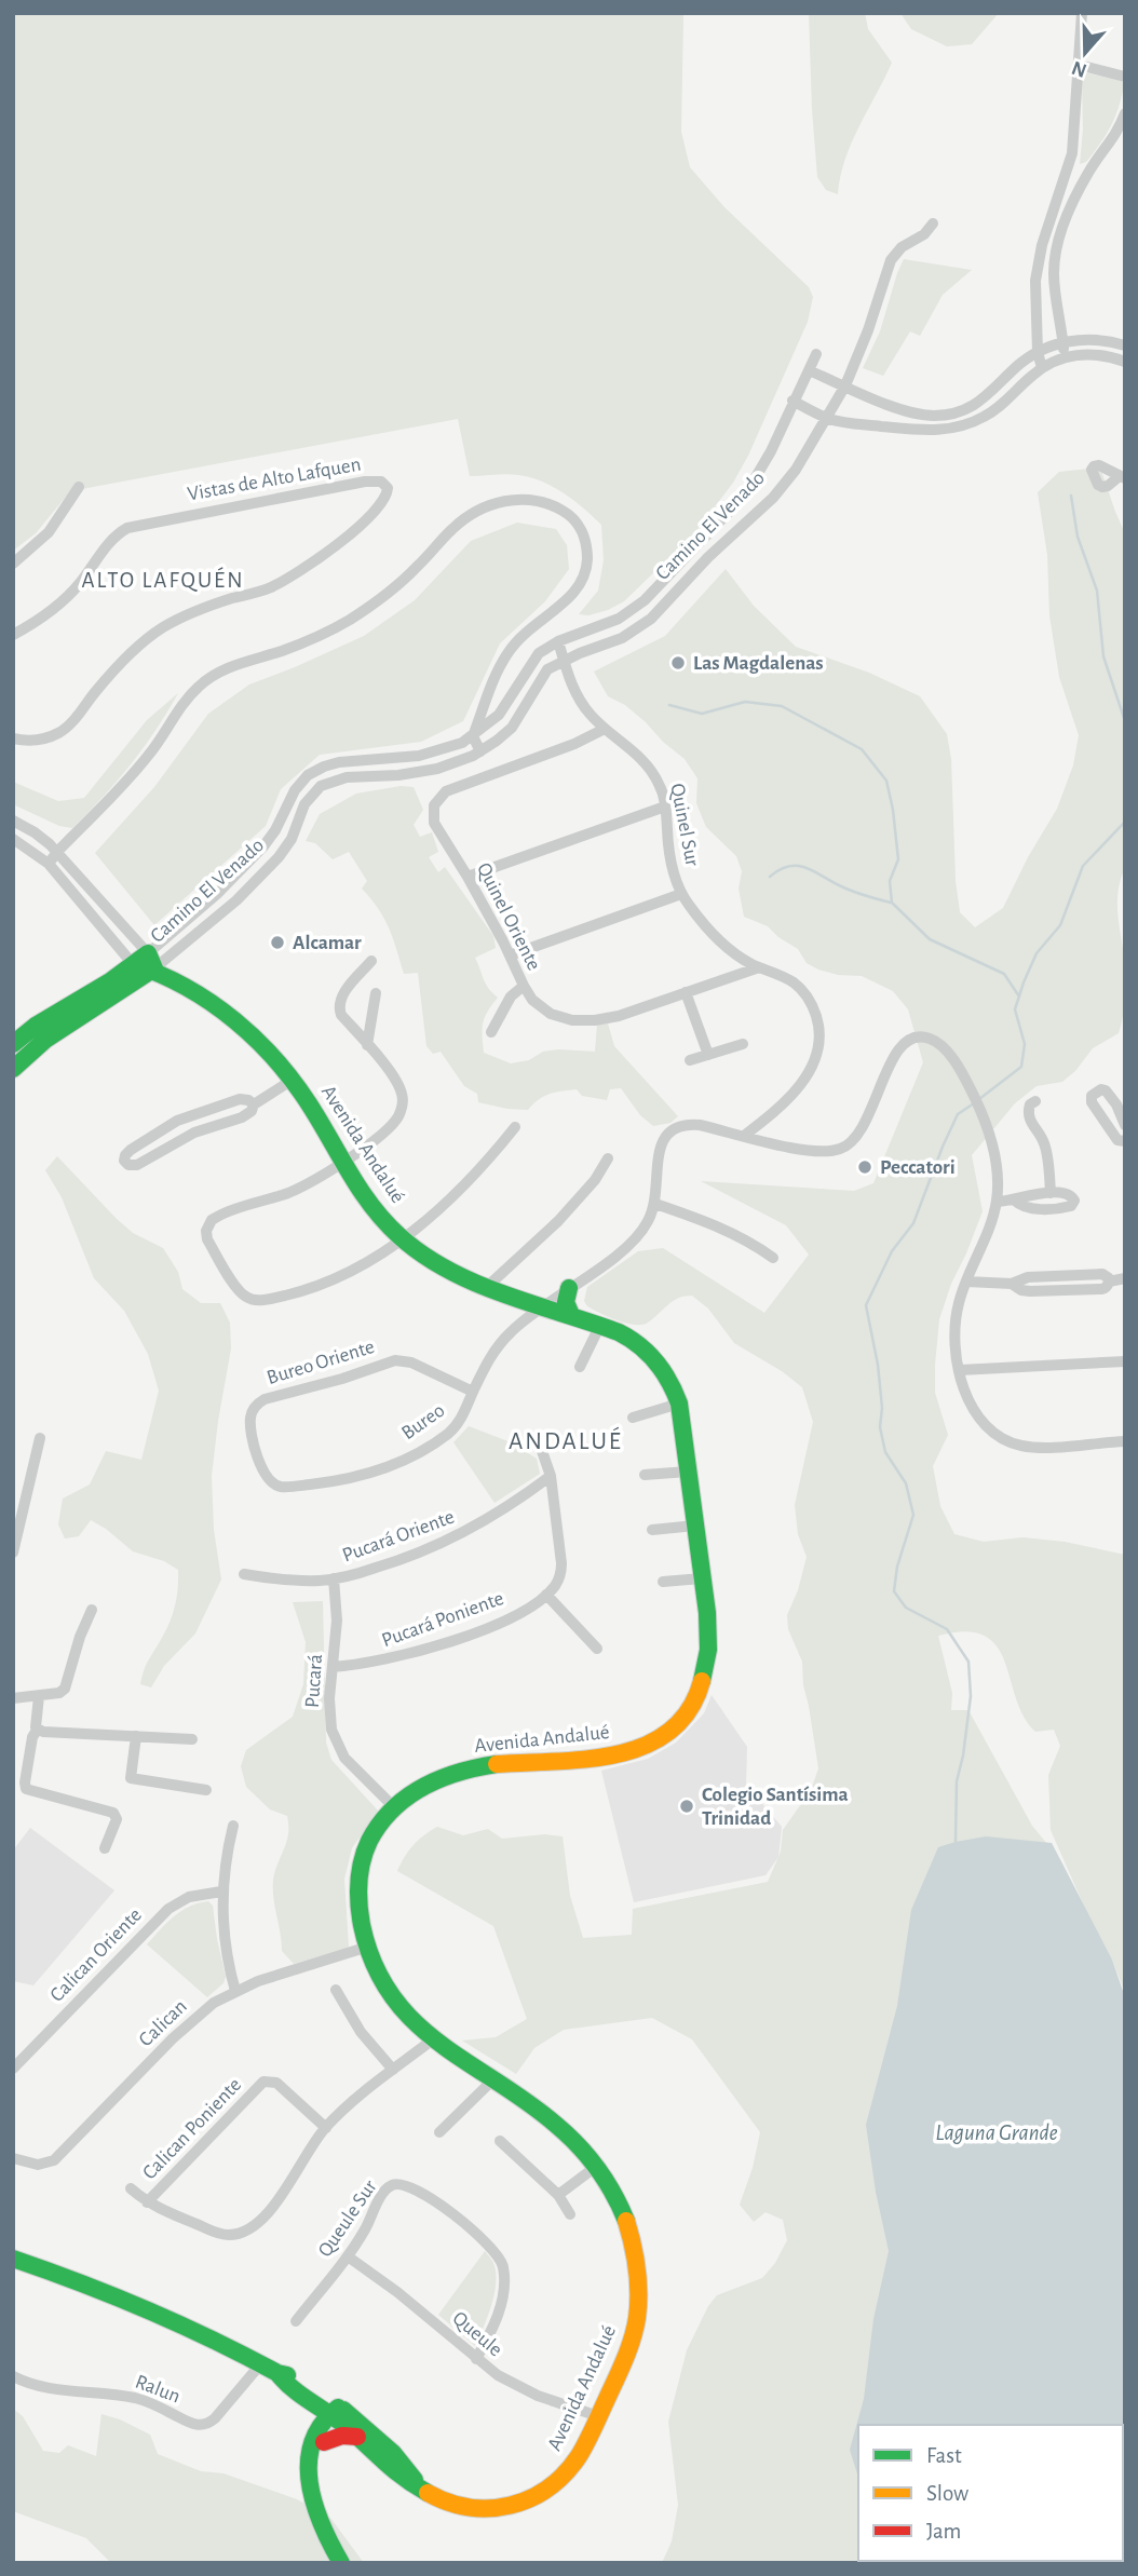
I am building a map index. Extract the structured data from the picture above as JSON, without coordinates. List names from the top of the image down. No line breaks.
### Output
{"streets":{"street":["Vistas de Alto Lafquen","Camino El Venado","Quinel Sur","Quinel Oriente","Avenida Andalué","Bureo Oriente","Bureo","Pucará Oriente","Pucará Poniente","Pucará","Calican Oriente","Calican","Calican Poniente","Queule Sur","Queule","Ralun"]},"crossings":[["Camino El Venado","Quinel Sur"],["Camino El Venado","Avenida Andalué"],["Quinel Sur","Quinel Oriente"],["Avenida Andalué","Bureo"],["Avenida Andalué","Pucará"],["Avenida Andalué","Calican"],["Avenida Andalué","Queule"],["Avenida Andalué","Ralun"],["Bureo Oriente","Bureo"],["Pucará Oriente","Pucará"],["Pucará Poniente","Pucará"],["Queule Sur","Queule"]],"districts":["ALTO LAFQUÉN","ANDALUÉ"],"water":["Laguna Grande"],"places":["Las Magdalenas","Alcamar","Peccatori","Colegio Santísima Trinidad"],"legend":["Fast","Slow","Jam"],"north":"bottom"}
